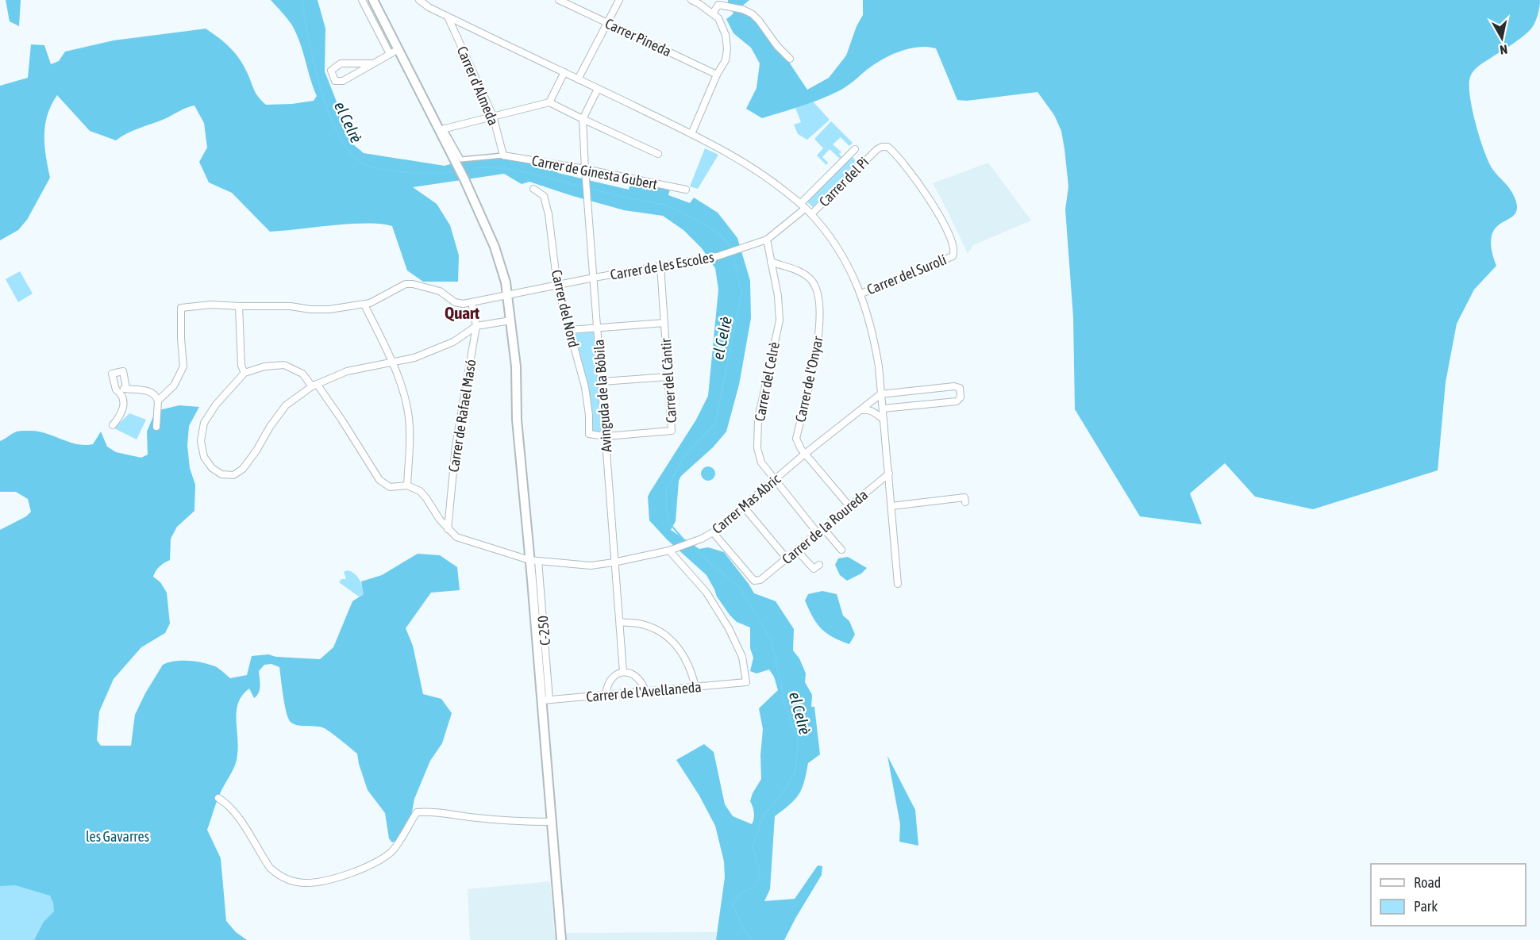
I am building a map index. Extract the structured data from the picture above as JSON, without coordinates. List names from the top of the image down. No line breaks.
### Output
{"streets":{"main road":["C-250"],"street":["Carrer Pineda","Carrer d'Almeda","Carrer de Ginesta Gubert","Carrer del Pi","Carrer de les Escoles","Carrer del Surolí","Carrer del Nord","Carrer de l'Onyar","Carrer del Càntir","Carrer del Celrè","Avinguda de la Bóbila","Carrer de Rafael Masó","Carrer Mas Abric","Carrer de la Roureda","Carrer de l'Avellaneda"]},"crossings":[["Carrer d'Almeda","Carrer de Ginesta Gubert"],["Carrer de Ginesta Gubert","Avinguda de la Bóbila"],["Carrer del Pi","Carrer de les Escoles"],["Carrer del Pi","Carrer del Surolí"],["Carrer de les Escoles","Carrer del Nord"],["Carrer de les Escoles","Carrer del Càntir"],["Carrer de les Escoles","Carrer del Celrè"],["Carrer de les Escoles","Avinguda de la Bóbila"],["Carrer de les Escoles","Carrer de Rafael Masó"],["Carrer de les Escoles","C-250"],["Carrer del Nord","Carrer del Càntir"],["Carrer del Nord","Avinguda de la Bóbila"],["Carrer de l'Onyar","Carrer del Celrè"],["Carrer de l'Onyar","Carrer Mas Abric"],["Carrer de l'Onyar","Carrer de la Roureda"],["Carrer del Càntir","Avinguda de la Bóbila"],["Carrer del Celrè","Carrer Mas Abric"],["Carrer del Celrè","Carrer de la Roureda"],["Avinguda de la Bóbila","Carrer Mas Abric"],["Carrer de Rafael Masó","Carrer Mas Abric"],["Carrer Mas Abric","Carrer de la Roureda"],["Carrer Mas Abric","C-250"],["Carrer Mas Abric","Carrer de l'Avellaneda"],["C-250","Carrer de l'Avellaneda"]],"districts":["Quart"],"water":["el Celrè"],"parks":["les Gavarres"],"legend":["Road","Park"],"north":"bottom"}
